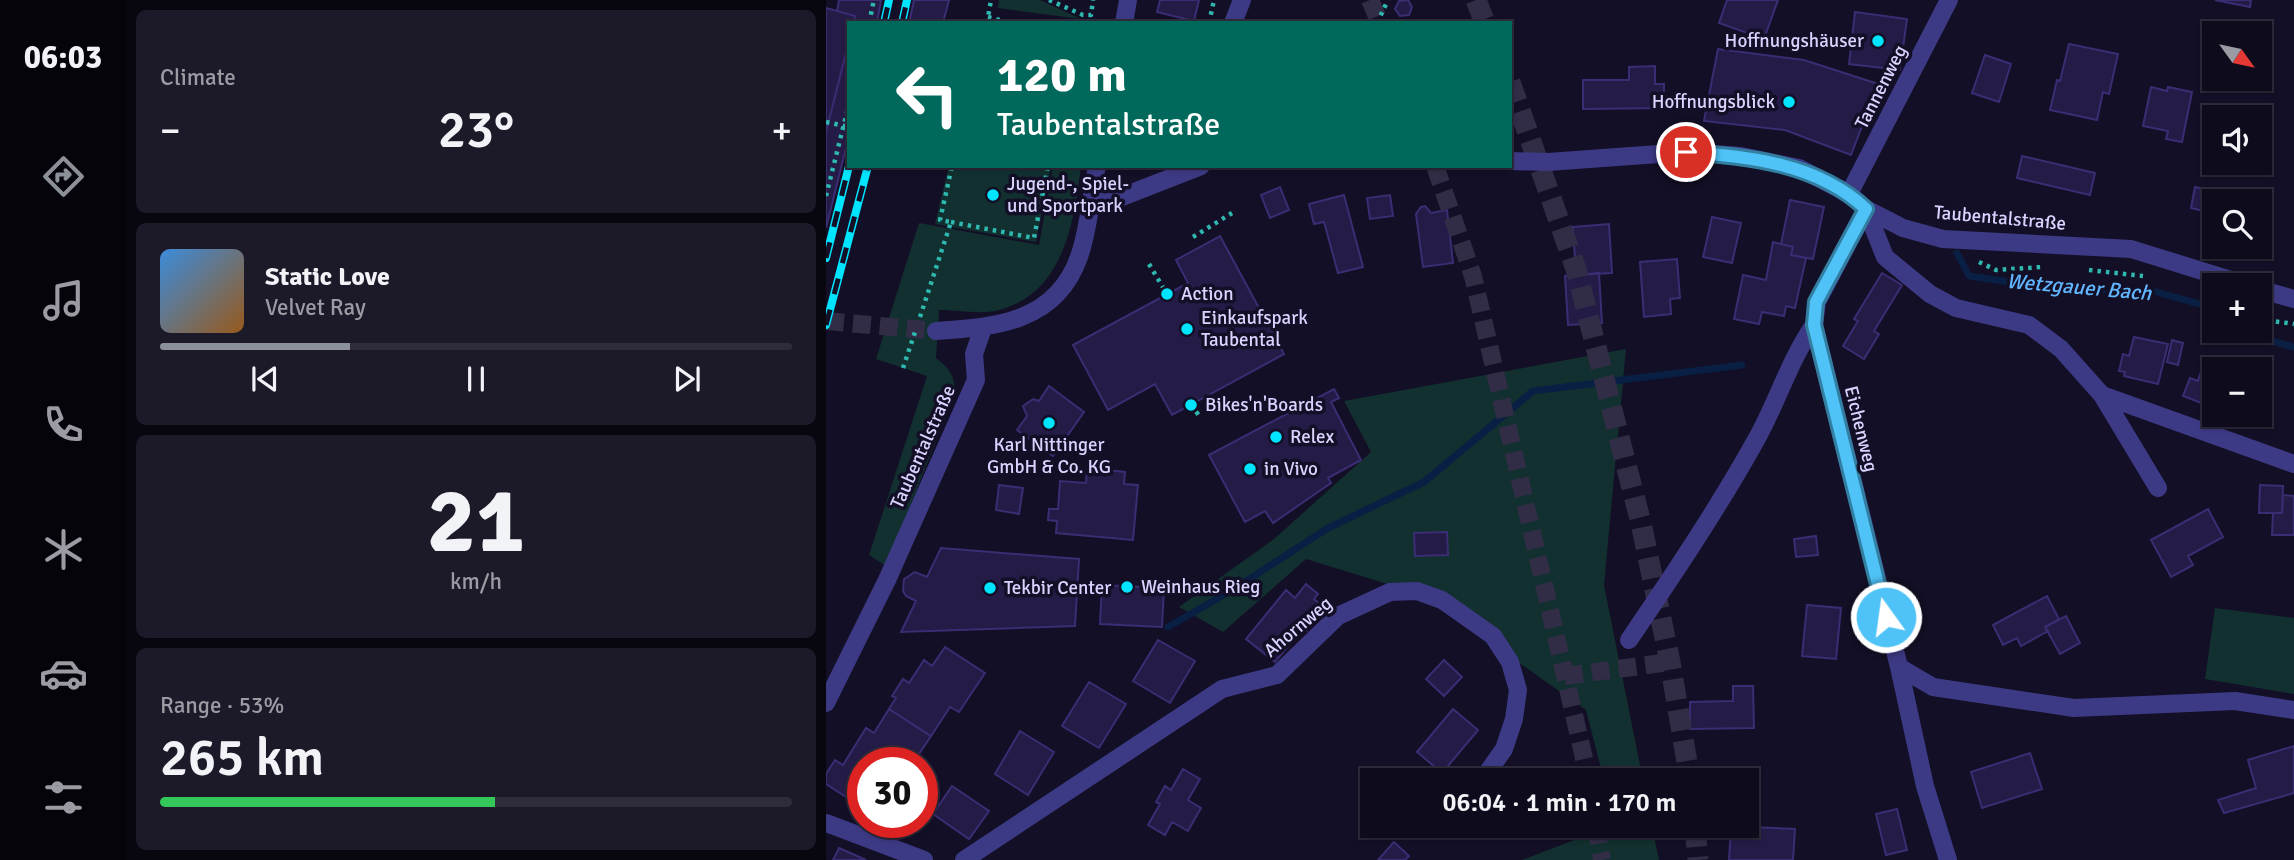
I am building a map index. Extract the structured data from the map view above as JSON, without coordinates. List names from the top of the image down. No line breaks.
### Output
{"streets":{"street":["Tannenweg","Taubentalstraße","Eichenweg","Ahornweg"]},"crossings":[["Tannenweg","Taubentalstraße"],["Taubentalstraße","Eichenweg"]],"water":["Wetzgauer Bach"],"places":["Hoffnungshäuser","Hoffnungsblick","Jugend-, Spiel- und Sportpark","Action","Einkaufspark Taubental","Bikes'n'Boards","Karl Nittinger GmbH & Co. KG","Relex","in Vivo","Weinhaus Rieg","Tekbir Center"],"north":"bottom right","page":{"tabs":"06:03","tile":["Climate",["21","km/h"],["Range · 53%","265 km"]],"map_buttons":["+","−"],"turn":["120 m","Taubentalstraße"],"heat":["−","23°","+"],"song":["Static Love","Velvet Ray"],"limit":"30","trip":"06:04 · 1 min · 170 m"}}
